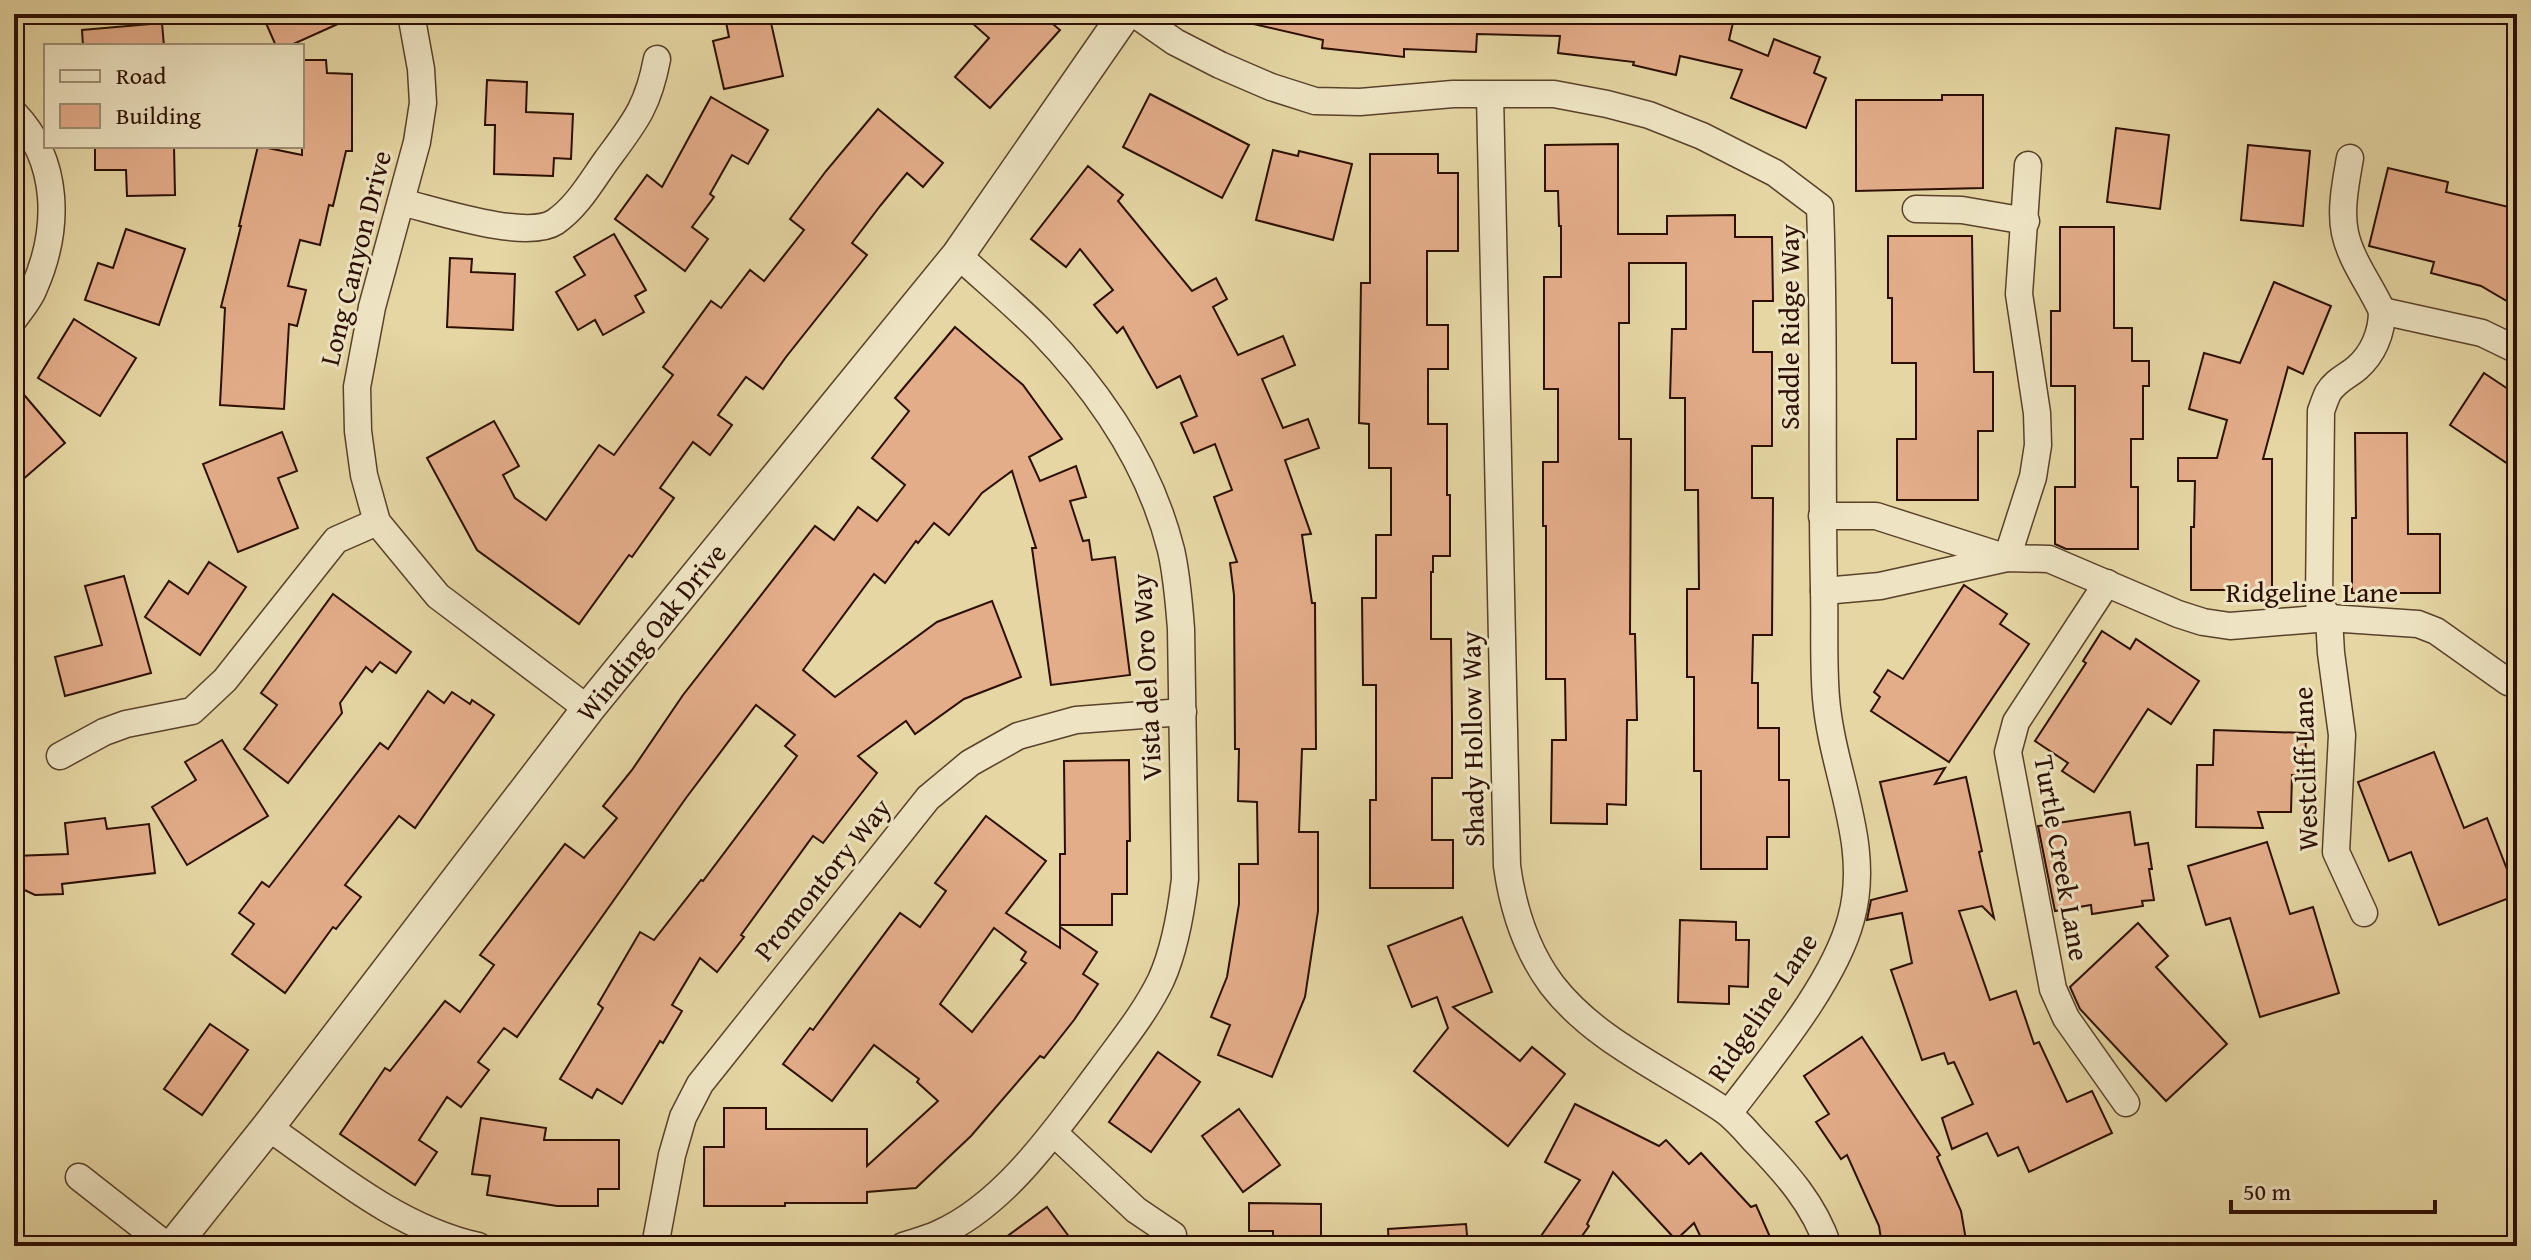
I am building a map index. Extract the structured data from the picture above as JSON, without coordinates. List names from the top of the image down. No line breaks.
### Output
{"streets":{"street":["Long Canyon Drive","Saddle Ridge Way","Ridgeline Lane","Winding Oak Drive","Vista del Oro Way","Shady Hollow Way","Westcliff Lane","Turtle Creek Lane","Promontory Way"]},"crossings":[["Long Canyon Drive","Winding Oak Drive"],["Saddle Ridge Way","Ridgeline Lane"],["Saddle Ridge Way","Shady Hollow Way"],["Ridgeline Lane","Shady Hollow Way"],["Ridgeline Lane","Westcliff Lane"],["Ridgeline Lane","Turtle Creek Lane"],["Winding Oak Drive","Vista del Oro Way"],["Vista del Oro Way","Promontory Way"]],"legend":["Road","Building"],"scale_bar":"50 m"}
